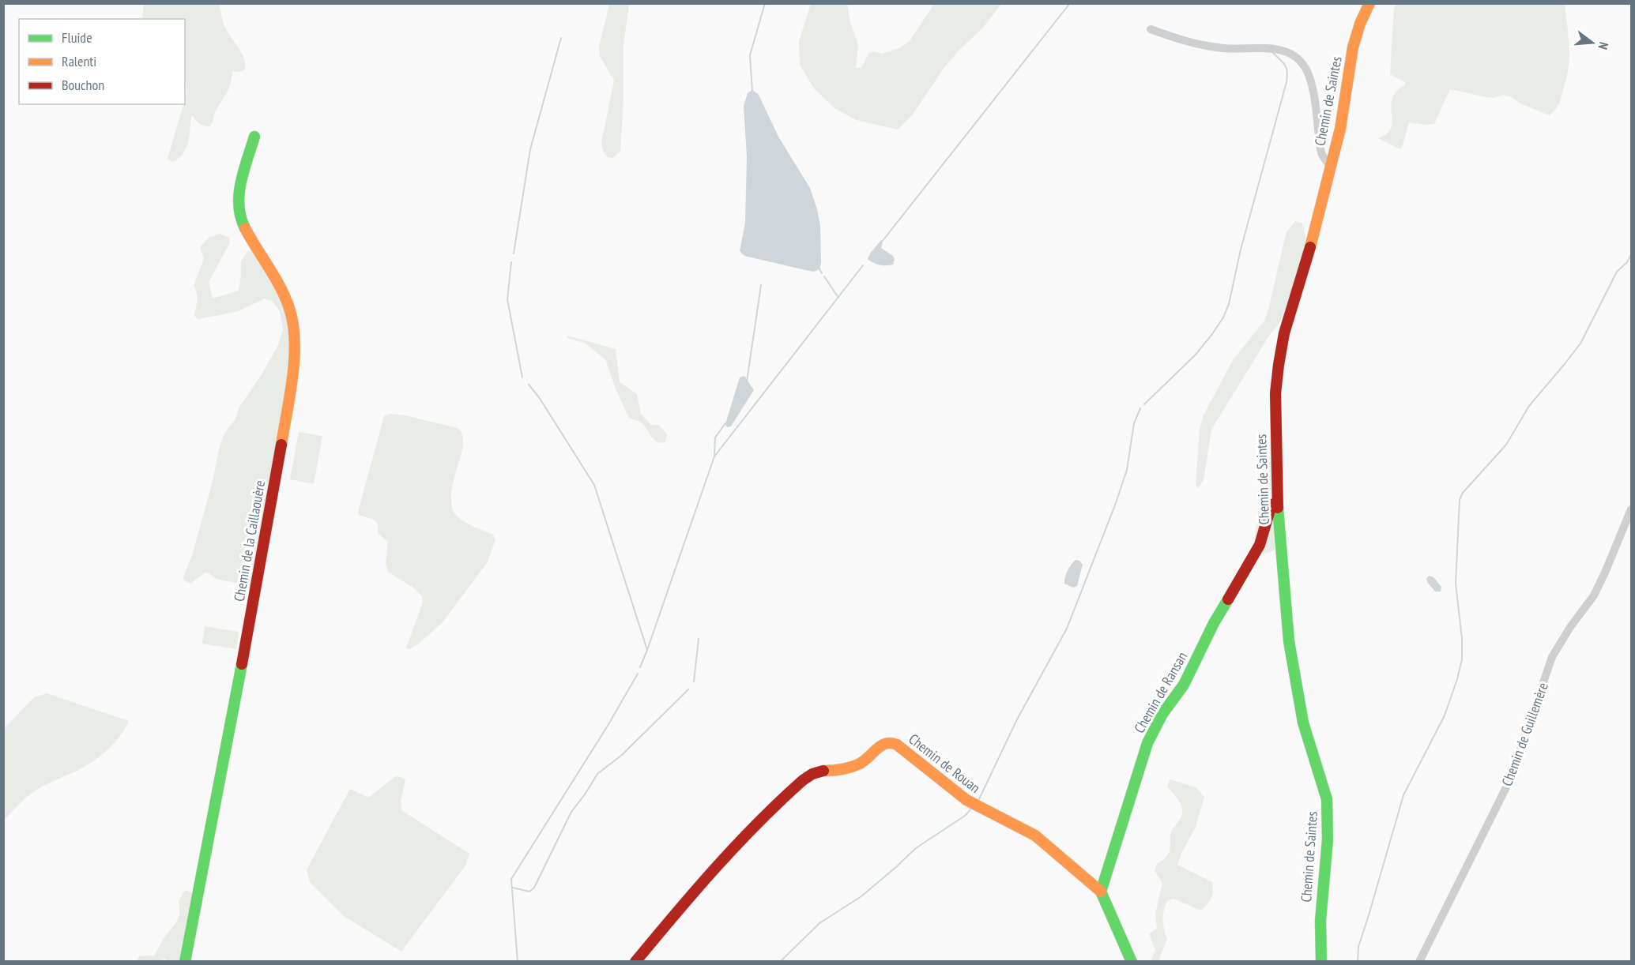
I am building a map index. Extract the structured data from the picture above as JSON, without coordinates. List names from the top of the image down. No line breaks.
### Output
{"streets":{"street":["Chemin de Saintes","Chemin de la Caillaouère","Chemin de Ransan","Chemin de Guillemère","Chemin de Rouan"]},"crossings":[["Chemin de Saintes","Chemin de Ransan"],["Chemin de Ransan","Chemin de Rouan"]],"legend":["Fluide","Ralenti","Bouchon"],"north":"right"}
